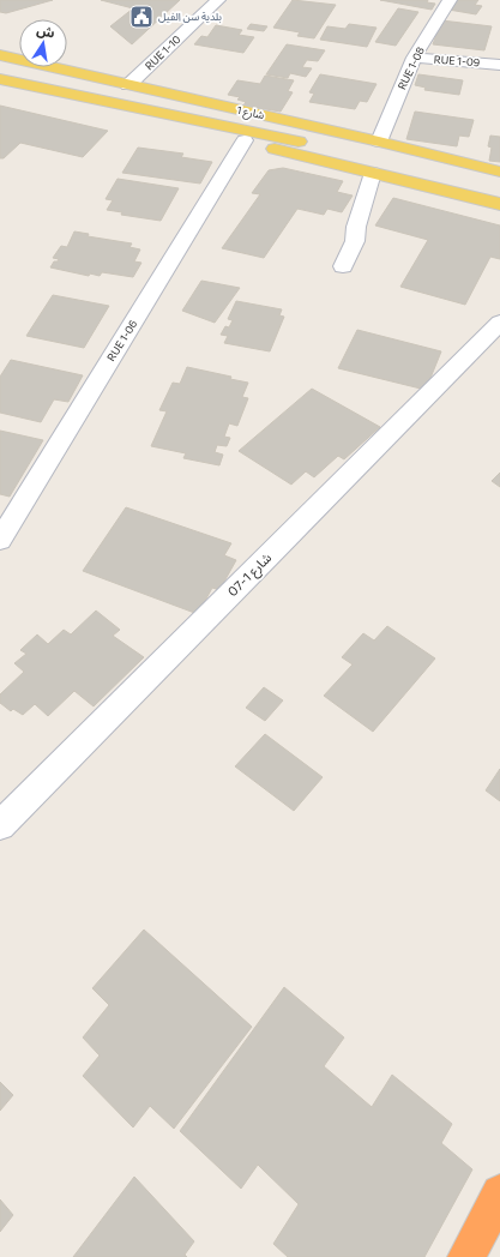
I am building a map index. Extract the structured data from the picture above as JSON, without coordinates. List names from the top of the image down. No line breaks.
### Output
{"streets":{"main road":["شارع 1"],"street":["RUE 1-10","RUE 1-09","RUE 1-08","RUE 1-06","شارع 1-07"]},"crossings":[["RUE 1-10","شارع 1"],["RUE 1-09","RUE 1-08"],["RUE 1-08","شارع 1"],["شارع 1","RUE 1-06"]],"places":{"public building":["بلدية سن الفيل"]},"north":"top"}
